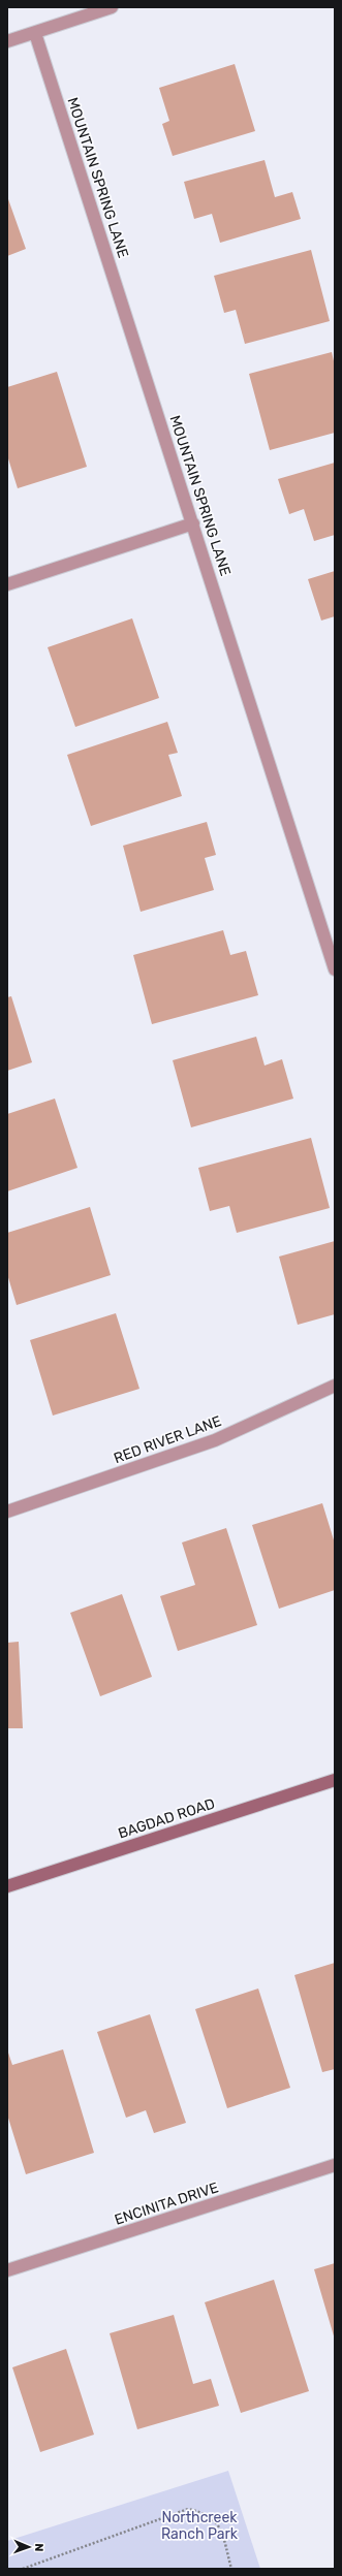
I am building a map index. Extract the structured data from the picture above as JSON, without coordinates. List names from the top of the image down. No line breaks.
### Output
{"streets":{"street":["MOUNTAIN SPRING LANE","RED RIVER LANE","BAGDAD ROAD","ENCINITA DRIVE"]},"parks":["Northcreek Ranch Park"],"north":"right"}
